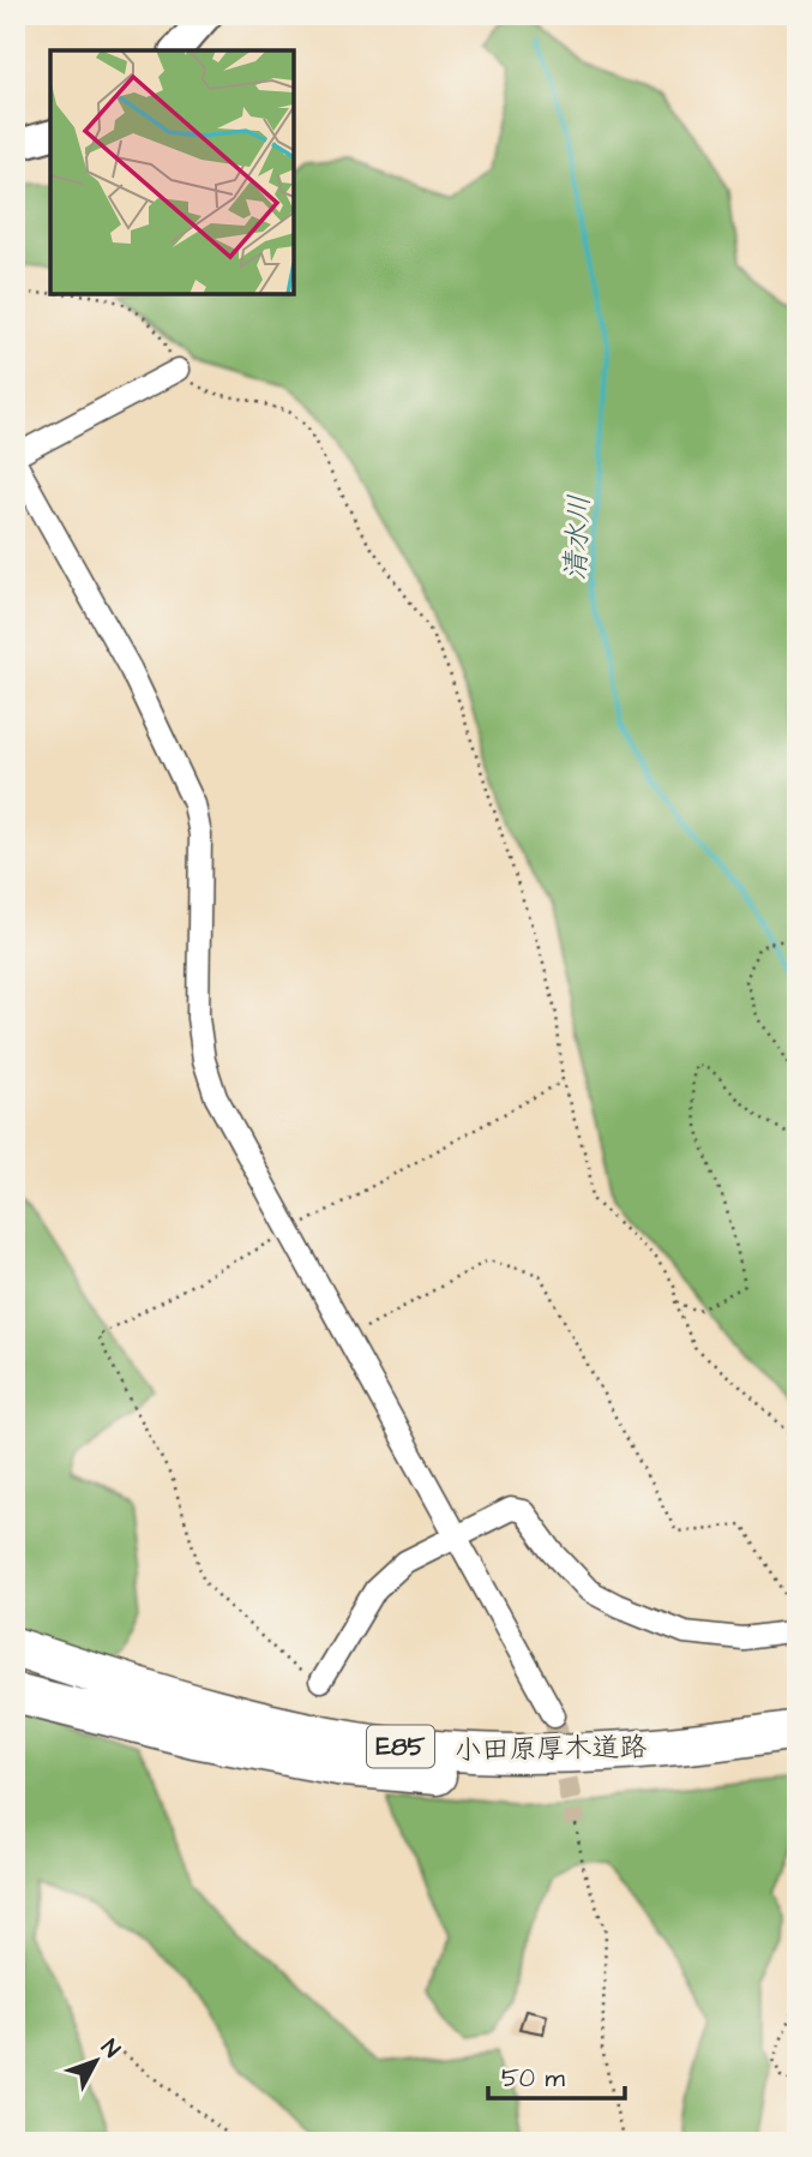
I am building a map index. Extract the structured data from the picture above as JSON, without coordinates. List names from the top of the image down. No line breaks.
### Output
{"streets":{"highway":["E85","小田原厚木道路"]},"water":["清水川"],"scale_bar":"50 m","north":"top right"}
